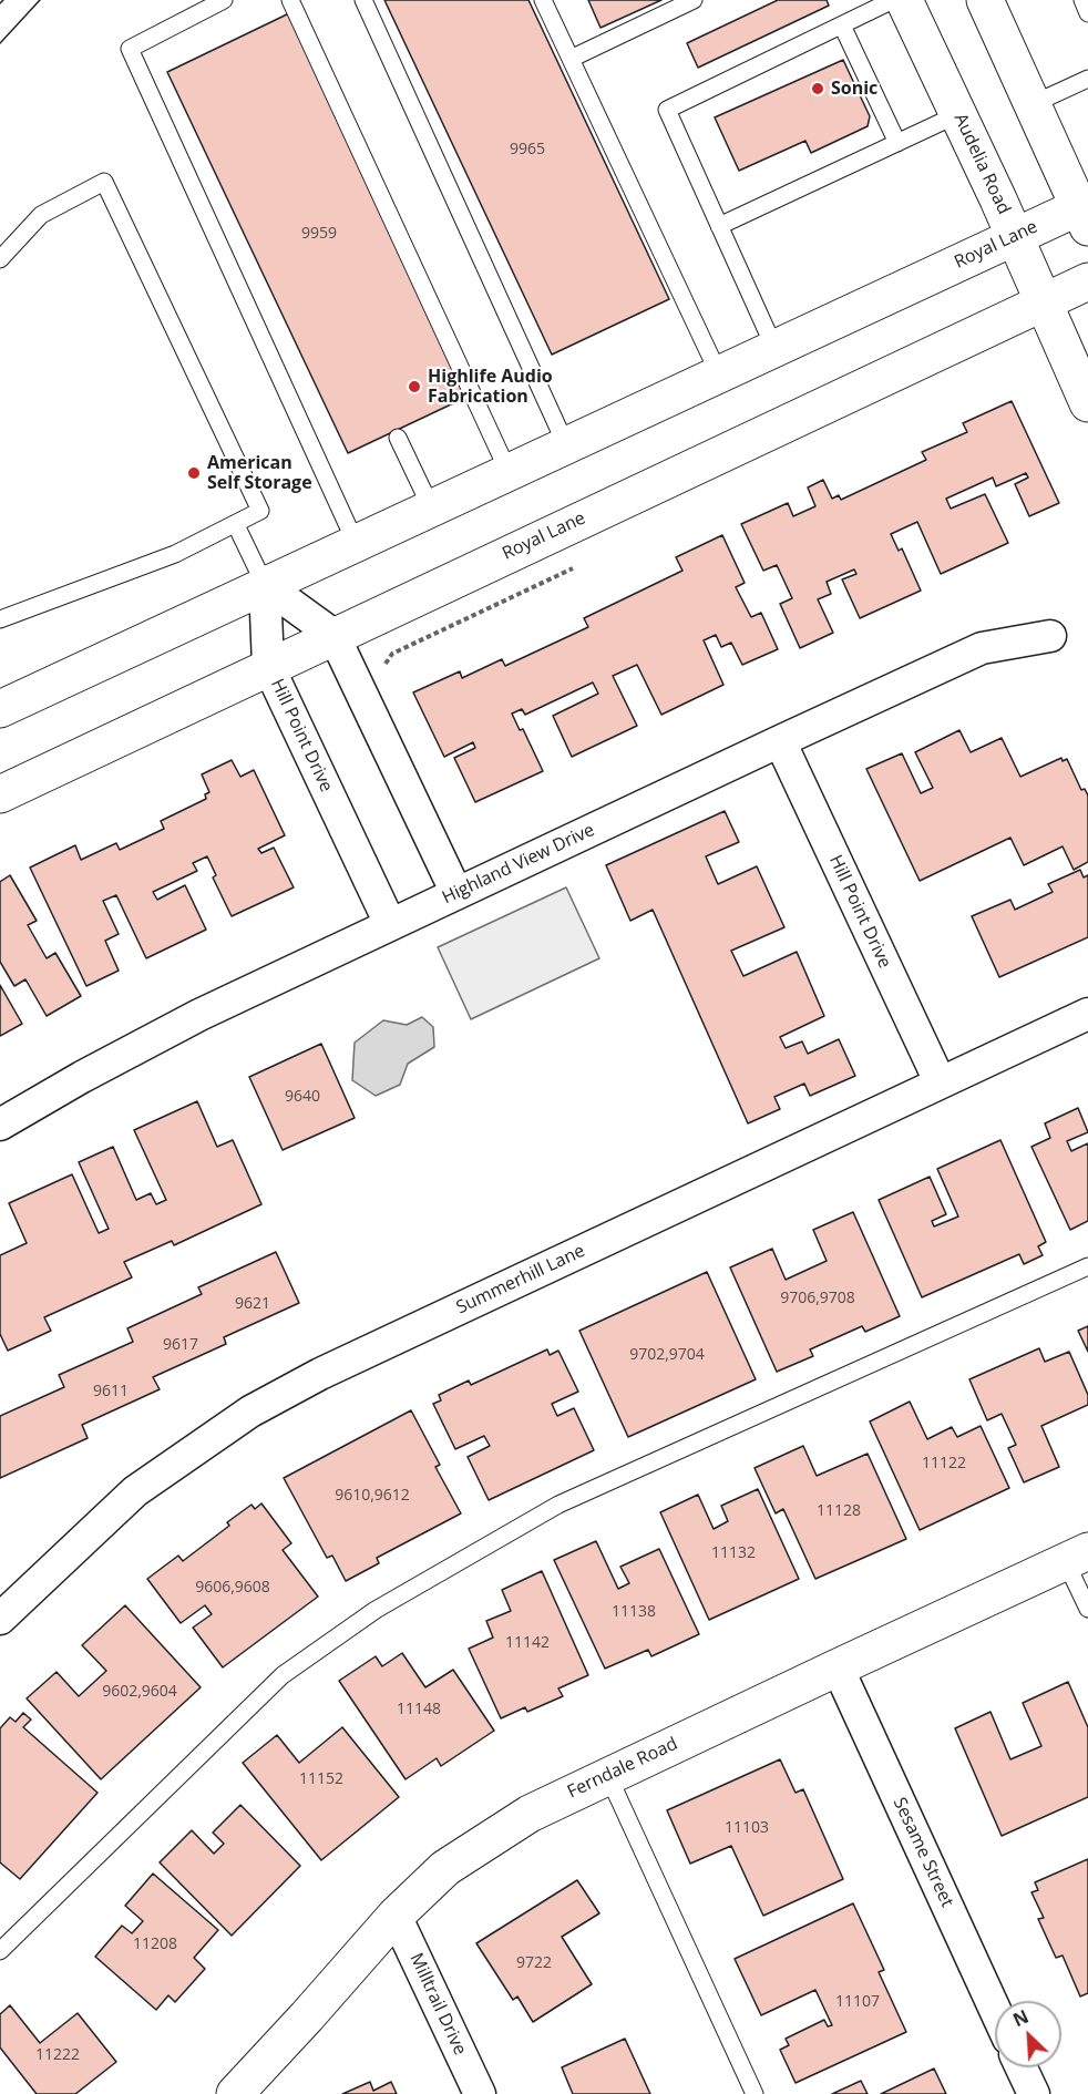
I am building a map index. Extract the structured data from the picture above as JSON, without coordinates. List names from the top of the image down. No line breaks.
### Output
{"streets":{"main road":["Audelia Road","Royal Lane","Ferndale Road"],"street":["Hill Point Drive","Highland View Drive","Summerhill Lane","Sesame Street","Milltrail Drive"]},"crossings":[["Audelia Road","Royal Lane"],["Royal Lane","Hill Point Drive"],["Hill Point Drive","Highland View Drive"],["Hill Point Drive","Summerhill Lane"],["Ferndale Road","Sesame Street"],["Ferndale Road","Milltrail Drive"]],"places":["Sonic","Highlife Audio Fabrication","American Self Storage"],"house_numbers":["9965","9959","9640","9706,9708","9621","9617","9702,9704","9611","11122","9610,9612","11128","11132","9606,9608","11138","11142","9602,9604","11148","11152","11103","11208","9722","11107","11222"],"north":"top left"}
